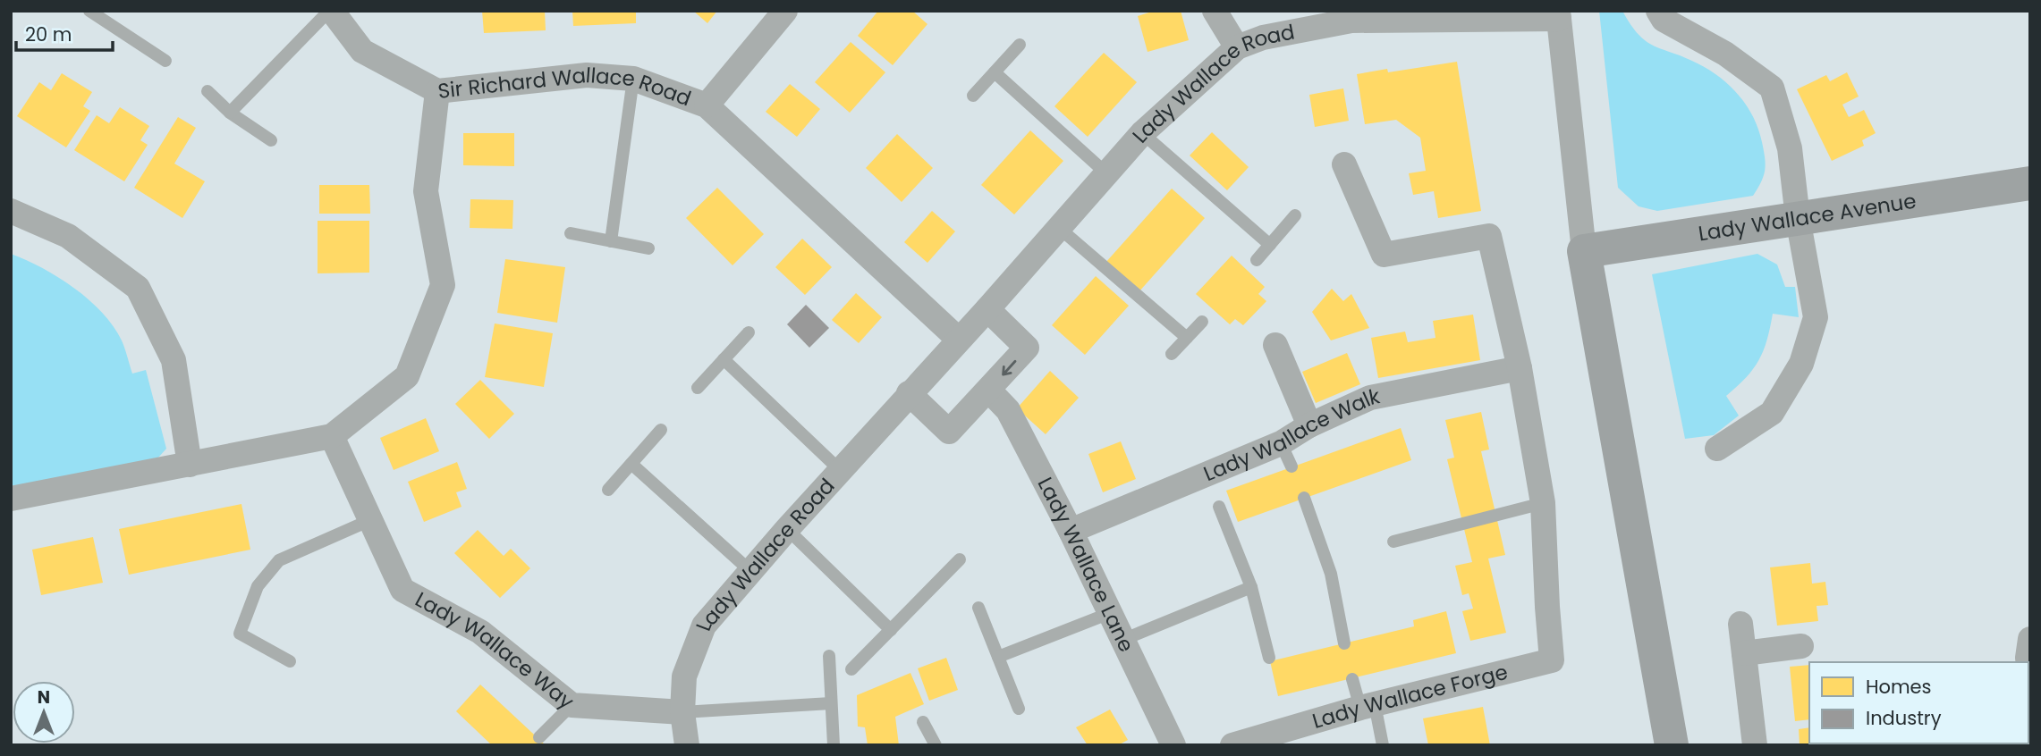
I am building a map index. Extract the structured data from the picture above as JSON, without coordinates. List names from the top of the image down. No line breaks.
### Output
{"streets":{"main road":["Lady Wallace Avenue"],"street":["Lady Wallace Road","Sir Richard Wallace Road","Lady Wallace Walk","Lady Wallace Lane","Lady Wallace Way","Lady Wallace Forge"]},"crossings":[["Lady Wallace Road","Sir Richard Wallace Road"],["Lady Wallace Road","Lady Wallace Way"],["Lady Wallace Walk","Lady Wallace Lane"]],"legend":["Homes","Industry"],"scale_bar":"20 m","north":"top"}
